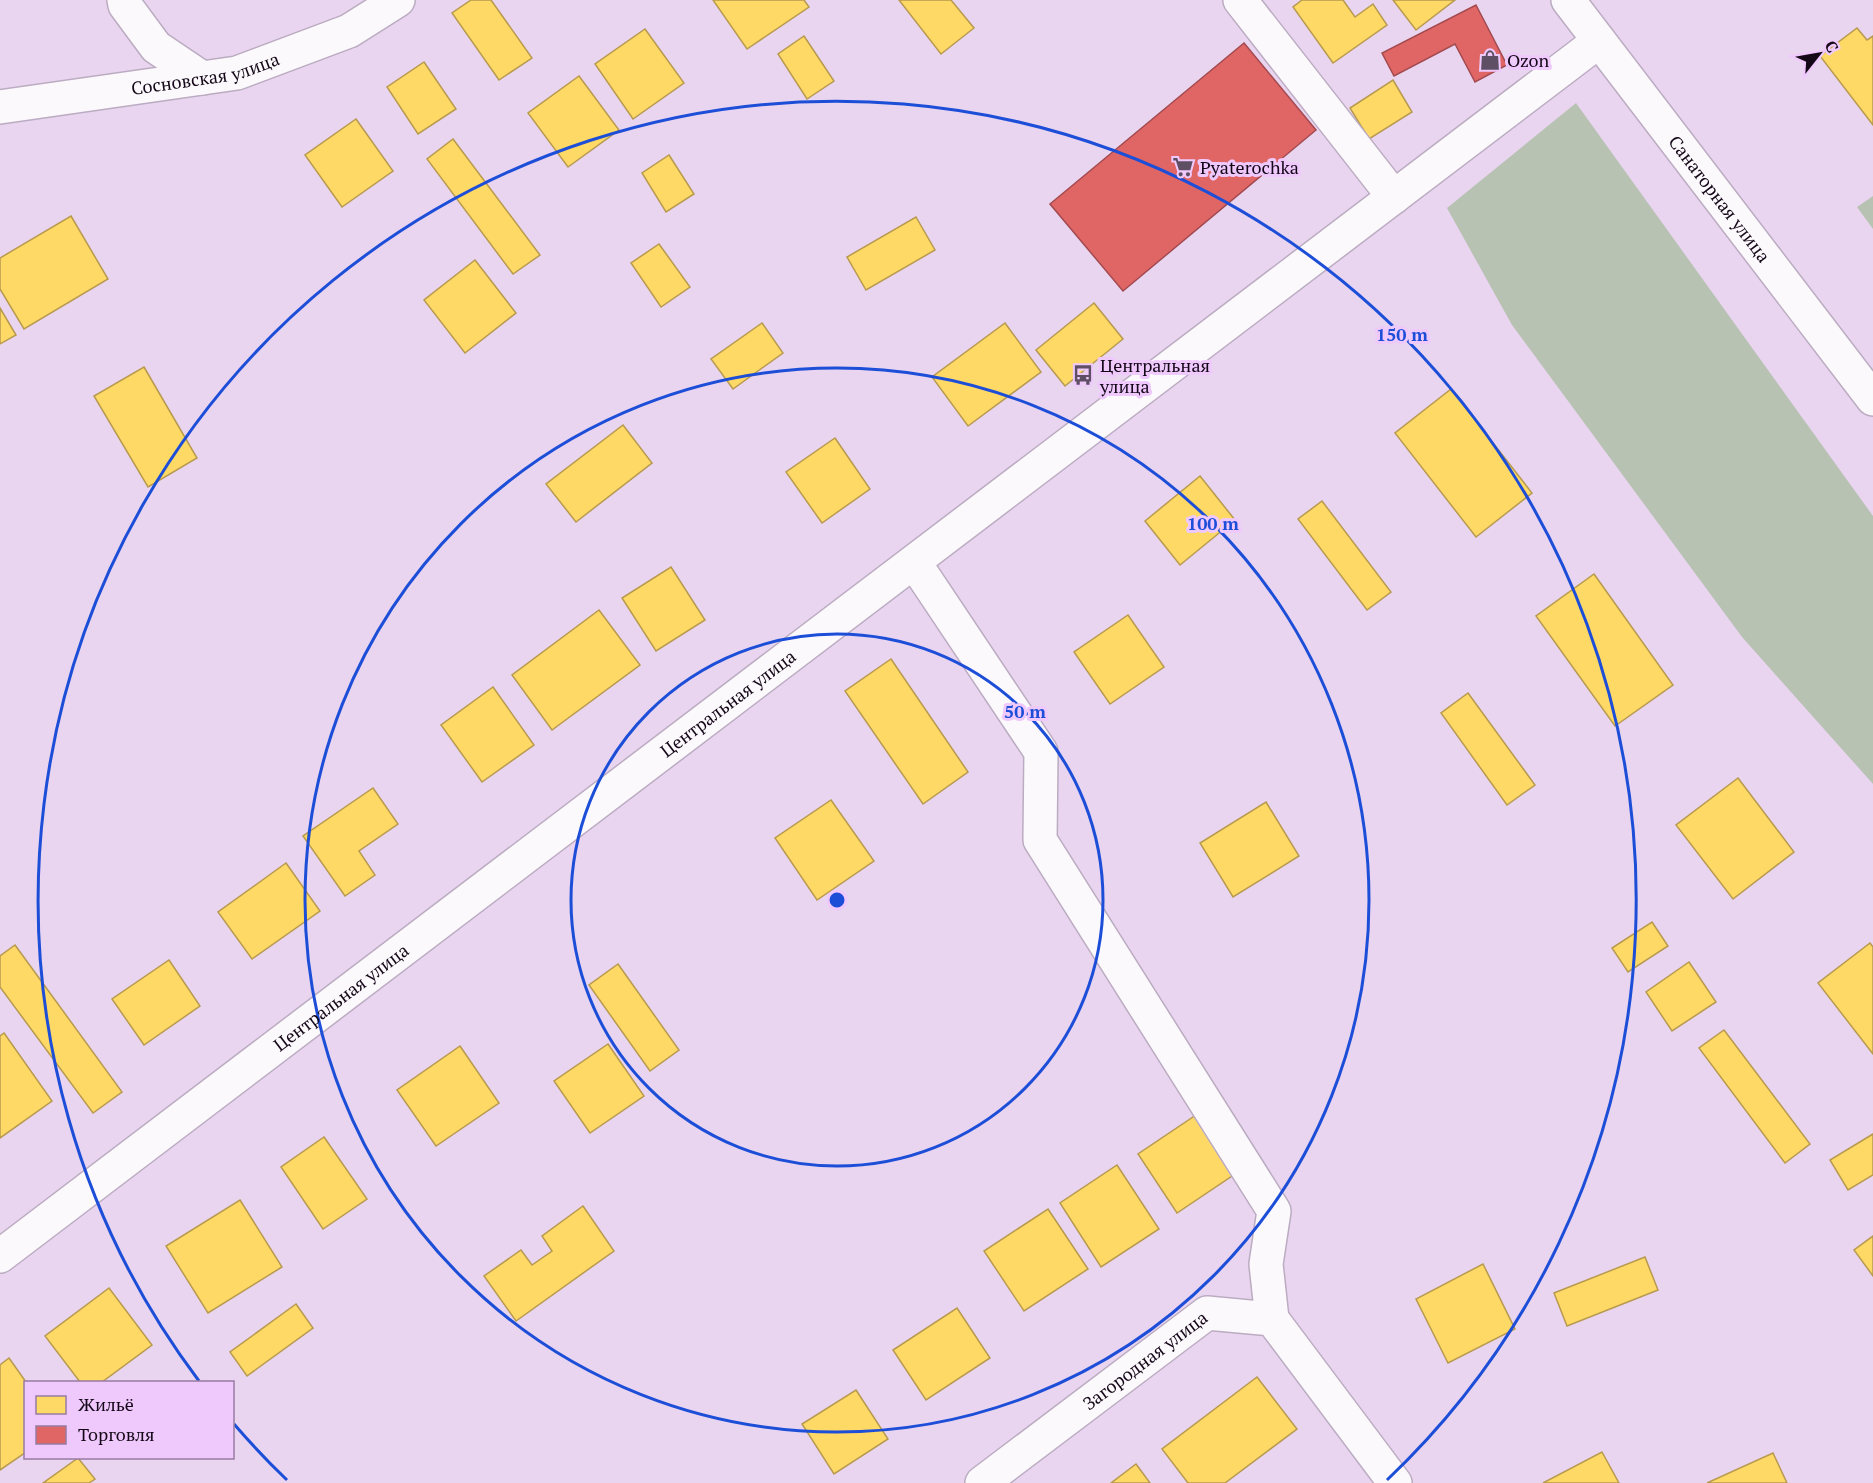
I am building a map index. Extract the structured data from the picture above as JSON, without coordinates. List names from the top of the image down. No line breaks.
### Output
{"streets":{"street":["Сосновская улица","Санаторная улица","Центральная улица","Загородная улица"]},"crossings":[["Санаторная улица","Центральная улица"]],"places":{"shop":["Ozon"],"supermarket":["Pyaterochka"],"bus stop":["Центральная улица"]},"legend":["Жильё","Торговля"],"north":"top right","rings":["150 m","100 m","50 m"]}
